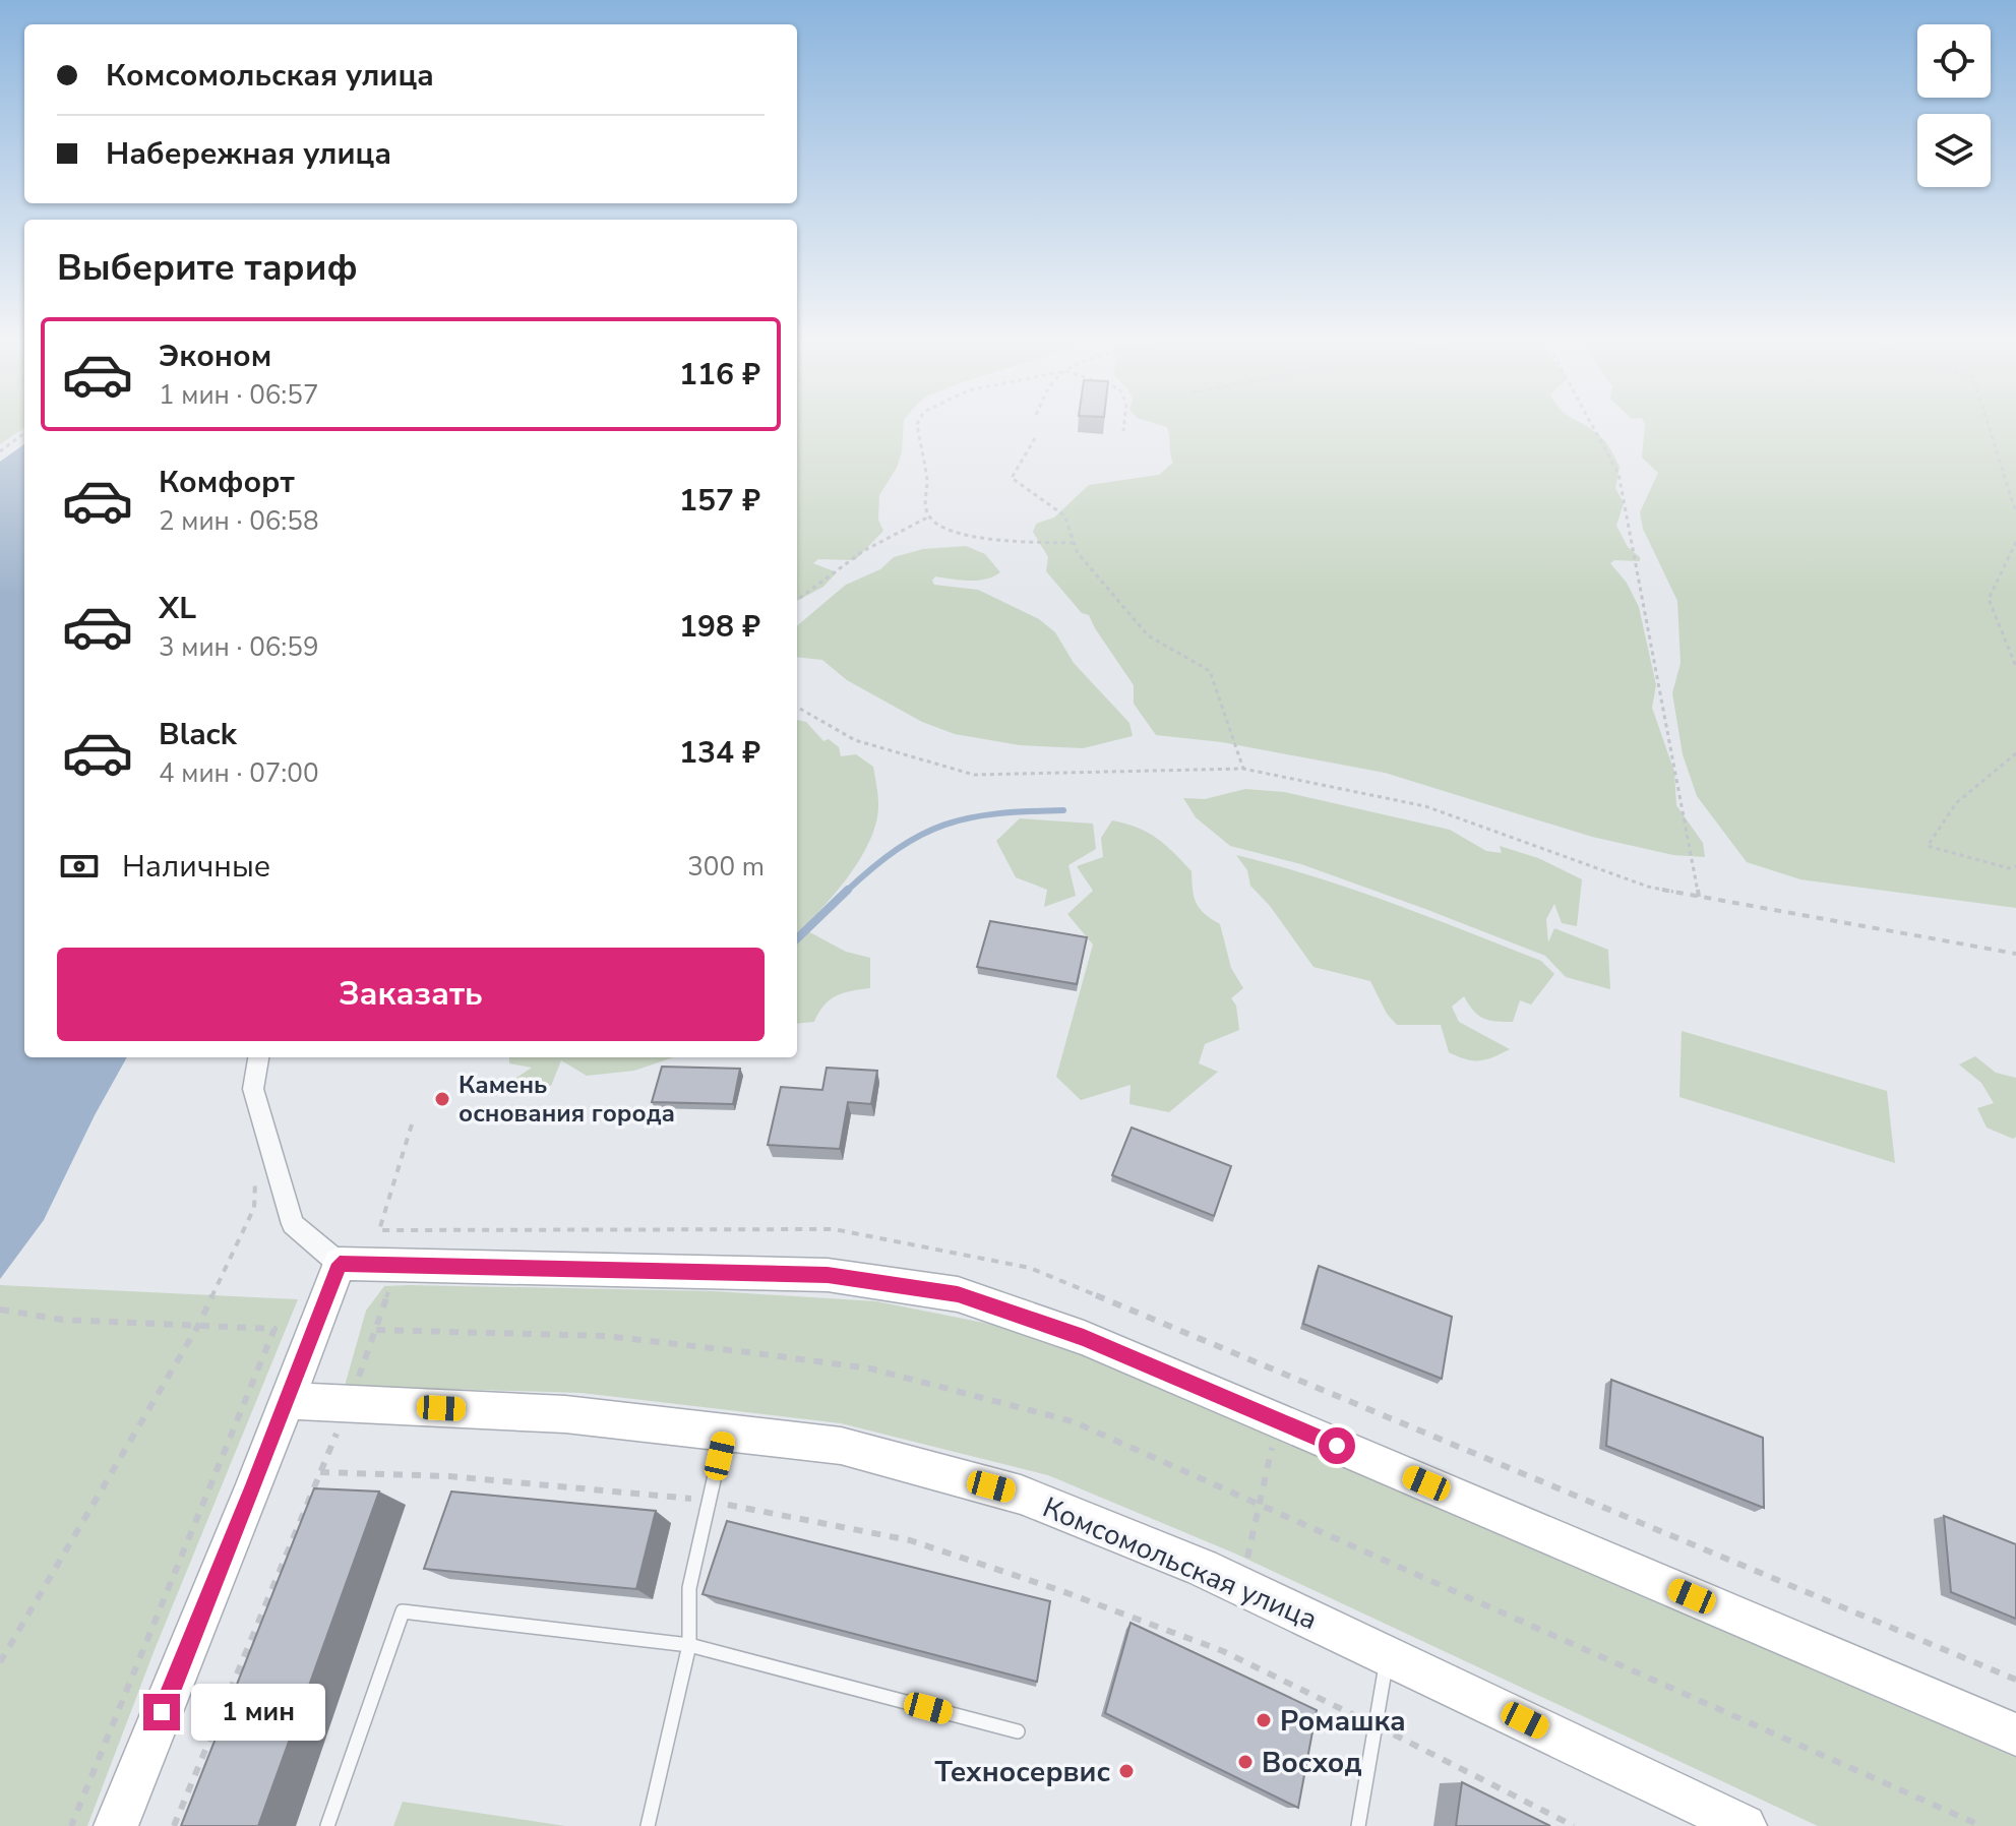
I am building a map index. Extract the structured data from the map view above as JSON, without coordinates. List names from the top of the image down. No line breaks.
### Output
{"streets":{"street":["Комсомольская улица"]},"places":["Камень основания города","Ромашка","Восход","Техносервис"],"page":{"banner":["Комсомольская улица","Набережная улица"],"heading":"Выберите тариф","list":[{"name":"Эконом","note":"1 мин · 06:57","value":"116 ₽"},{"name":"Комфорт","note":"2 мин · 06:58","value":"157 ₽"},{"name":"XL","note":"3 мин · 06:59","value":"198 ₽"},{"name":"Black","note":"4 мин · 07:00","value":"134 ₽"}],"pay":["Наличные","300 m"],"buttons":"Заказать","bubble":"1 мин"}}
